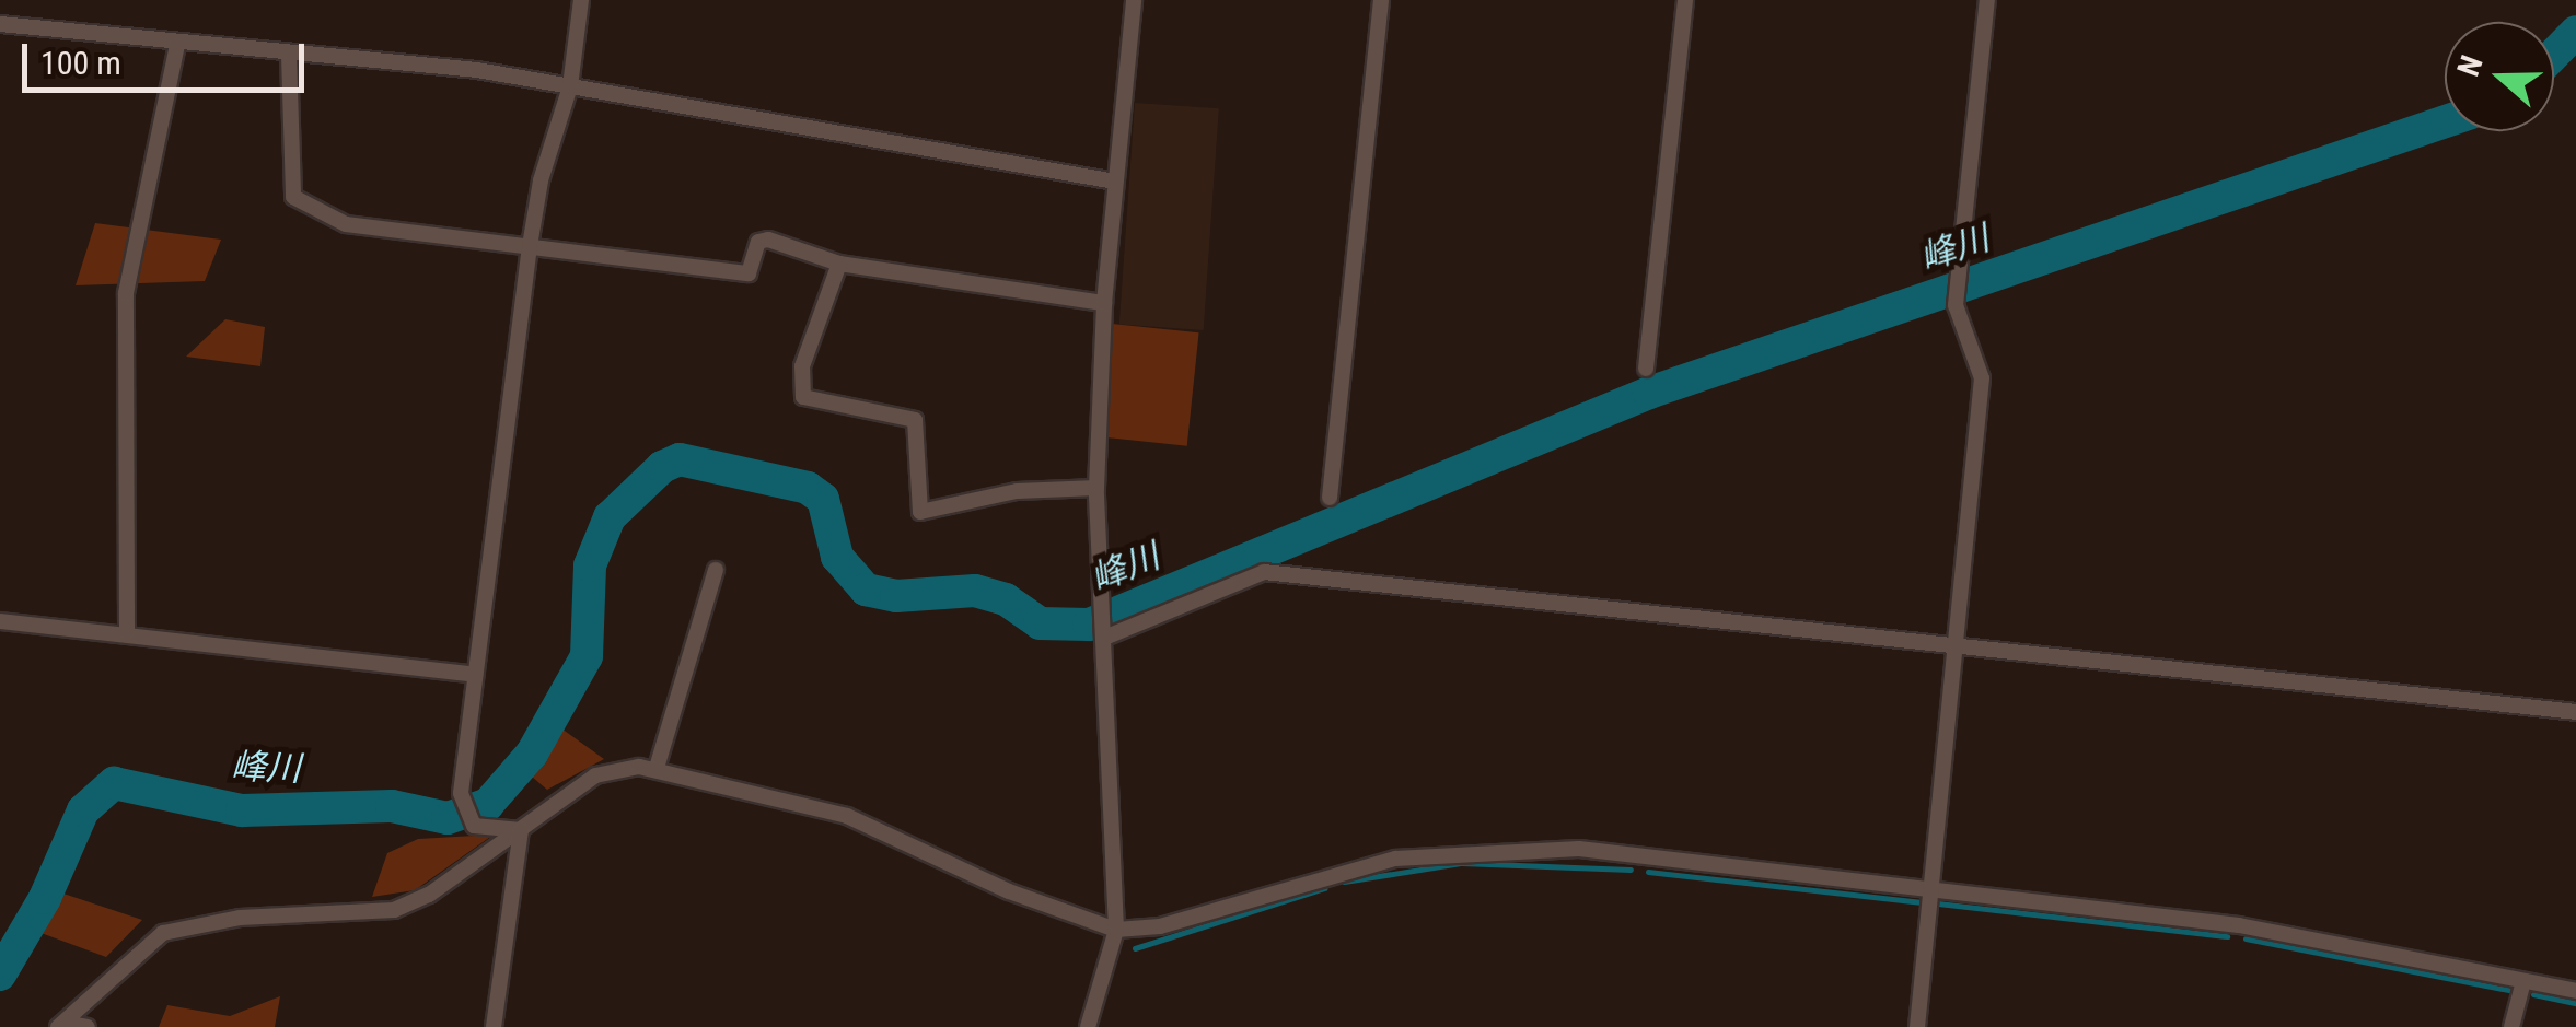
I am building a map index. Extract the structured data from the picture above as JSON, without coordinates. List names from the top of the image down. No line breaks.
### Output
{"water":["峰川"],"scale_bar":"100 m","north":"left"}
